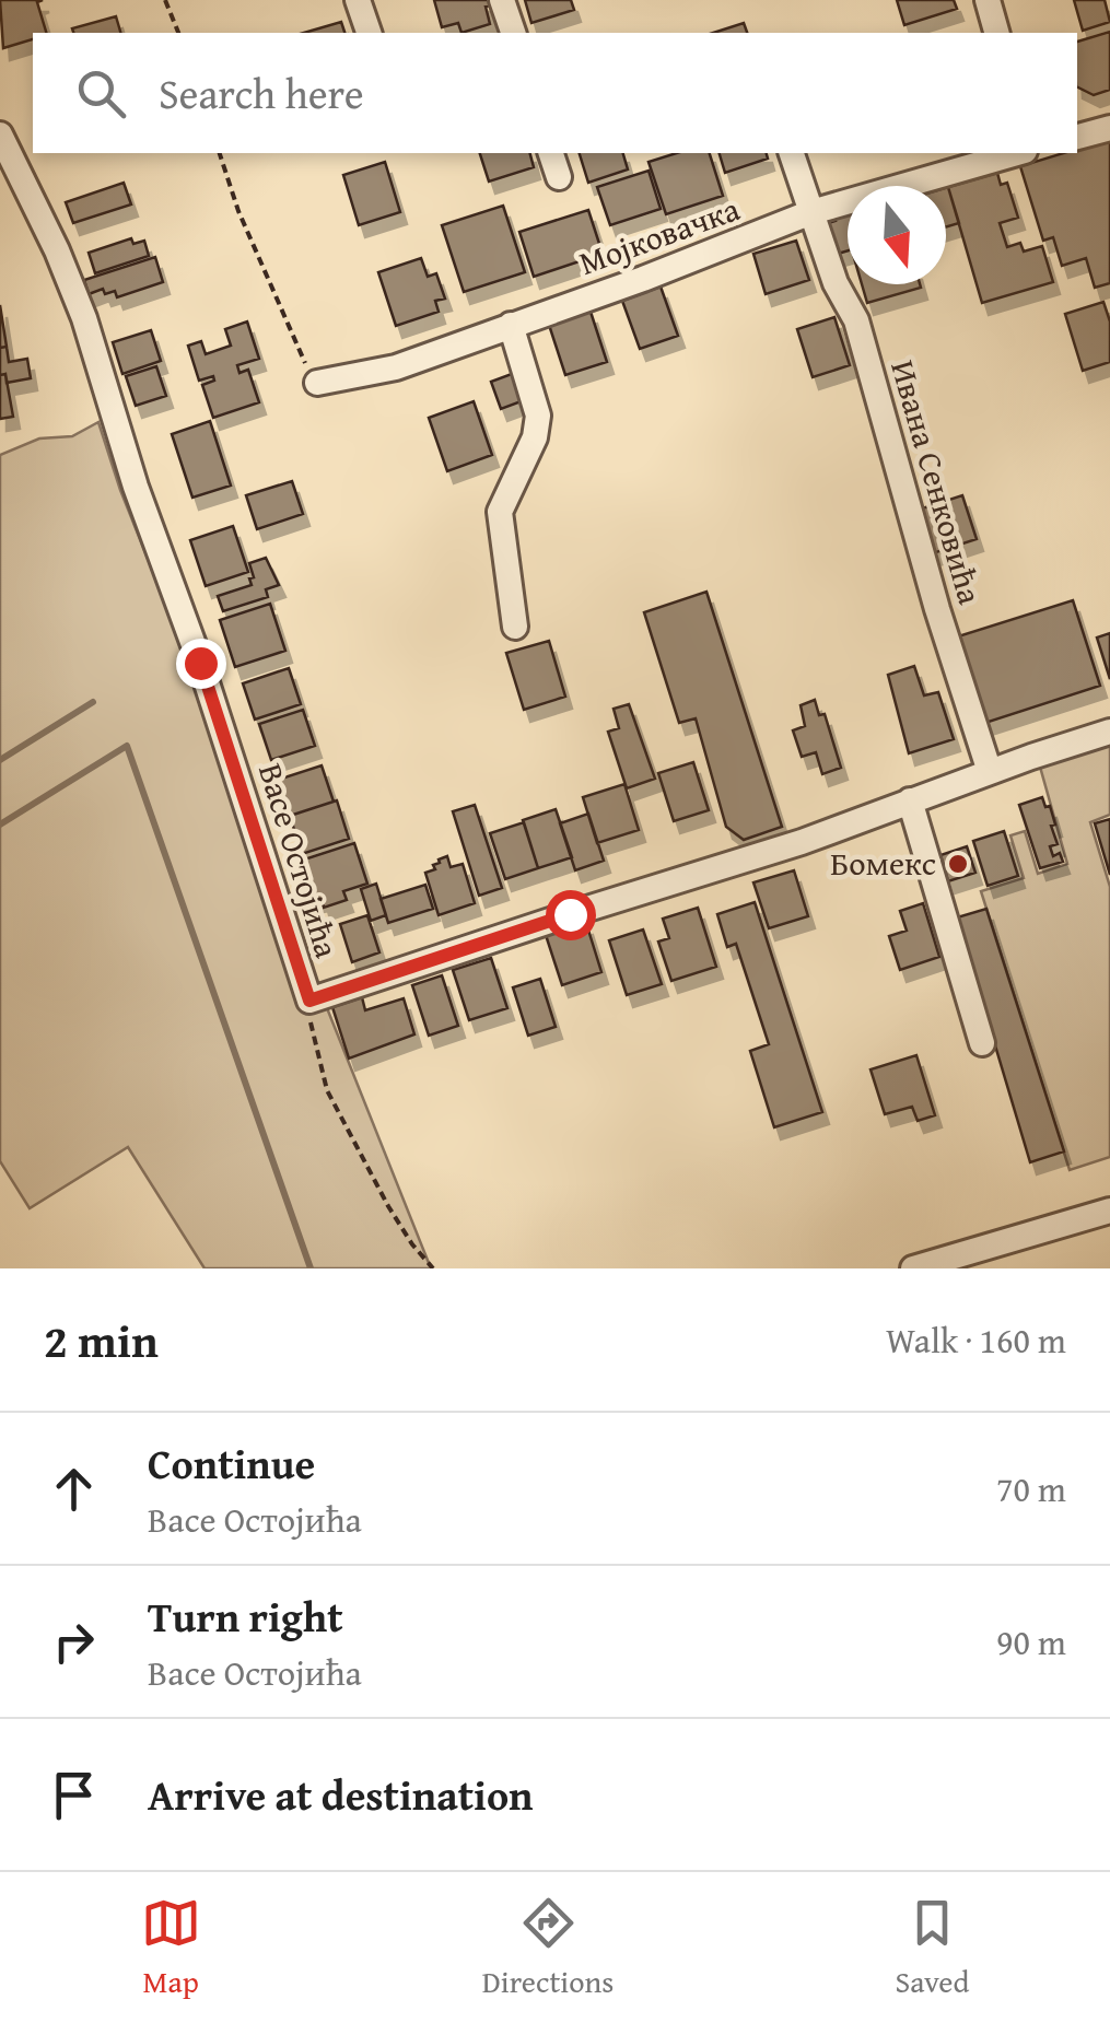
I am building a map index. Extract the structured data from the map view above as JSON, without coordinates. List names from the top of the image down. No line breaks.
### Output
{"streets":{"street":["Мојковачка","Ивана Сенковића","Васе Остојића"]},"crossings":[["Мојковачка","Ивана Сенковића"],["Ивана Сенковића","Васе Остојића"]],"places":["Бомекс"],"north":"bottom","page":{"search":"Search here","heading":["2 min","Walk · 160 m"],"list":[["Continue","Васе Остојића","70 m"],["Turn right","Васе Остојића","90 m"],"Arrive at destination"],"nav":["Map","Directions","Saved"]}}
